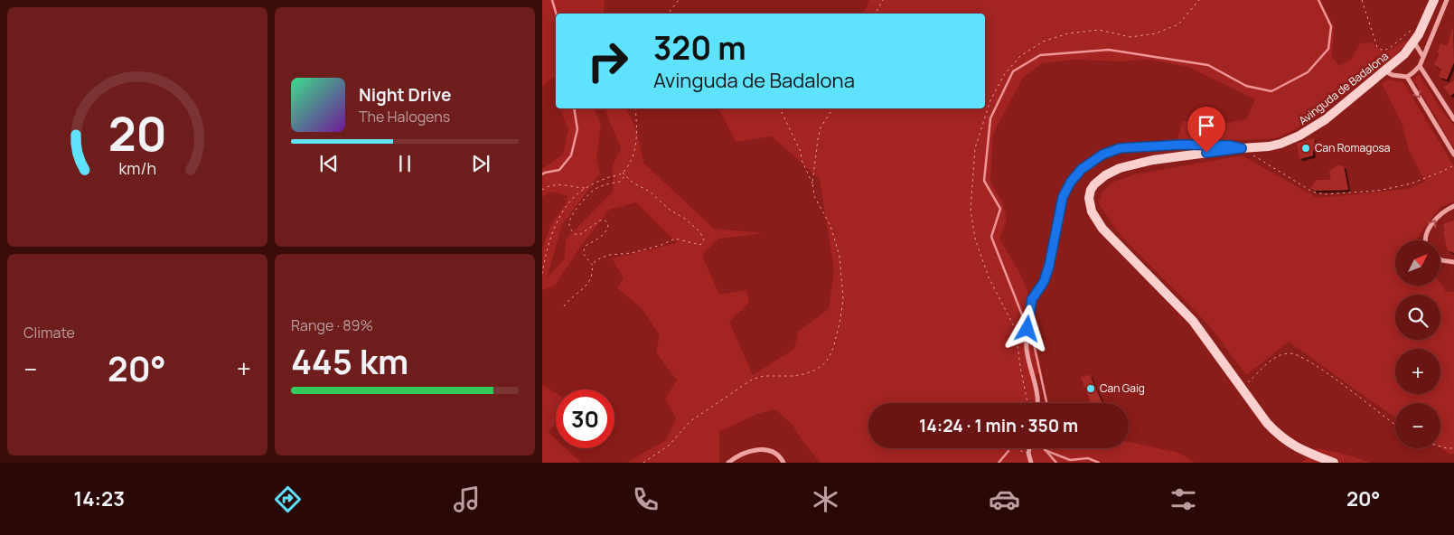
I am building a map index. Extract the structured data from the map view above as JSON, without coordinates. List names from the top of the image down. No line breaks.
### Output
{"streets":{"street":["Avinguda de Badalona"]},"places":["Can Romagosa","Can Gaig"],"north":"top right","page":{"turn":["320 m","Avinguda de Badalona"],"song":["Night Drive","The Halogens"],"map_buttons":["+","−"],"tile":["Climate",["Range · 89%","445 km"]],"heat":["−","20°","+"],"limit":"30","trip":"14:24 · 1 min · 350 m","tabs":["14:23","20°"],"gauge":["20","km/h"]}}
